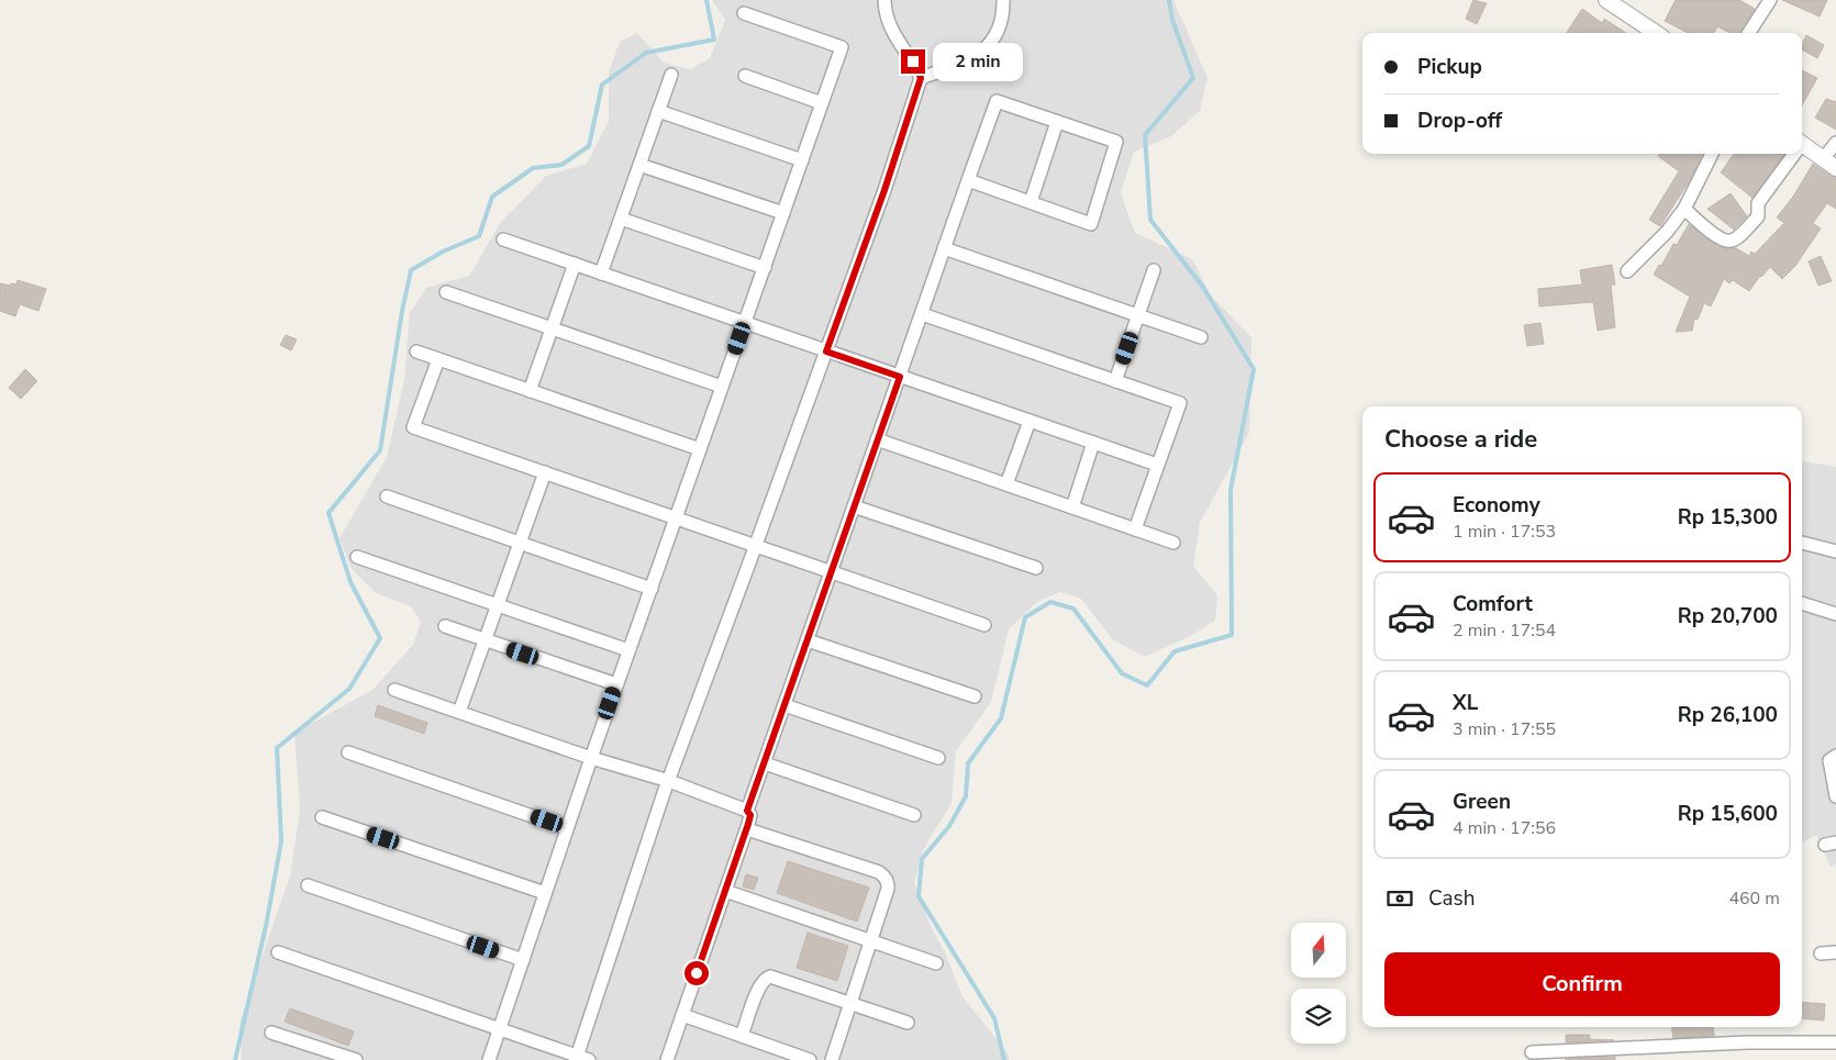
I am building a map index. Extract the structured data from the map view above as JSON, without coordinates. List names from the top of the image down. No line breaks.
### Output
{"north":"top","page":{"banner":["Pickup","Drop-off"],"bubble":"2 min","heading":"Choose a ride","list":[{"name":"Economy","note":"1 min · 17:53","value":"Rp 15,300"},{"name":"Comfort","note":"2 min · 17:54","value":"Rp 20,700"},{"name":"XL","note":"3 min · 17:55","value":"Rp 26,100"},{"name":"Green","note":"4 min · 17:56","value":"Rp 15,600"}],"pay":["Cash","460 m"],"buttons":"Confirm"}}
